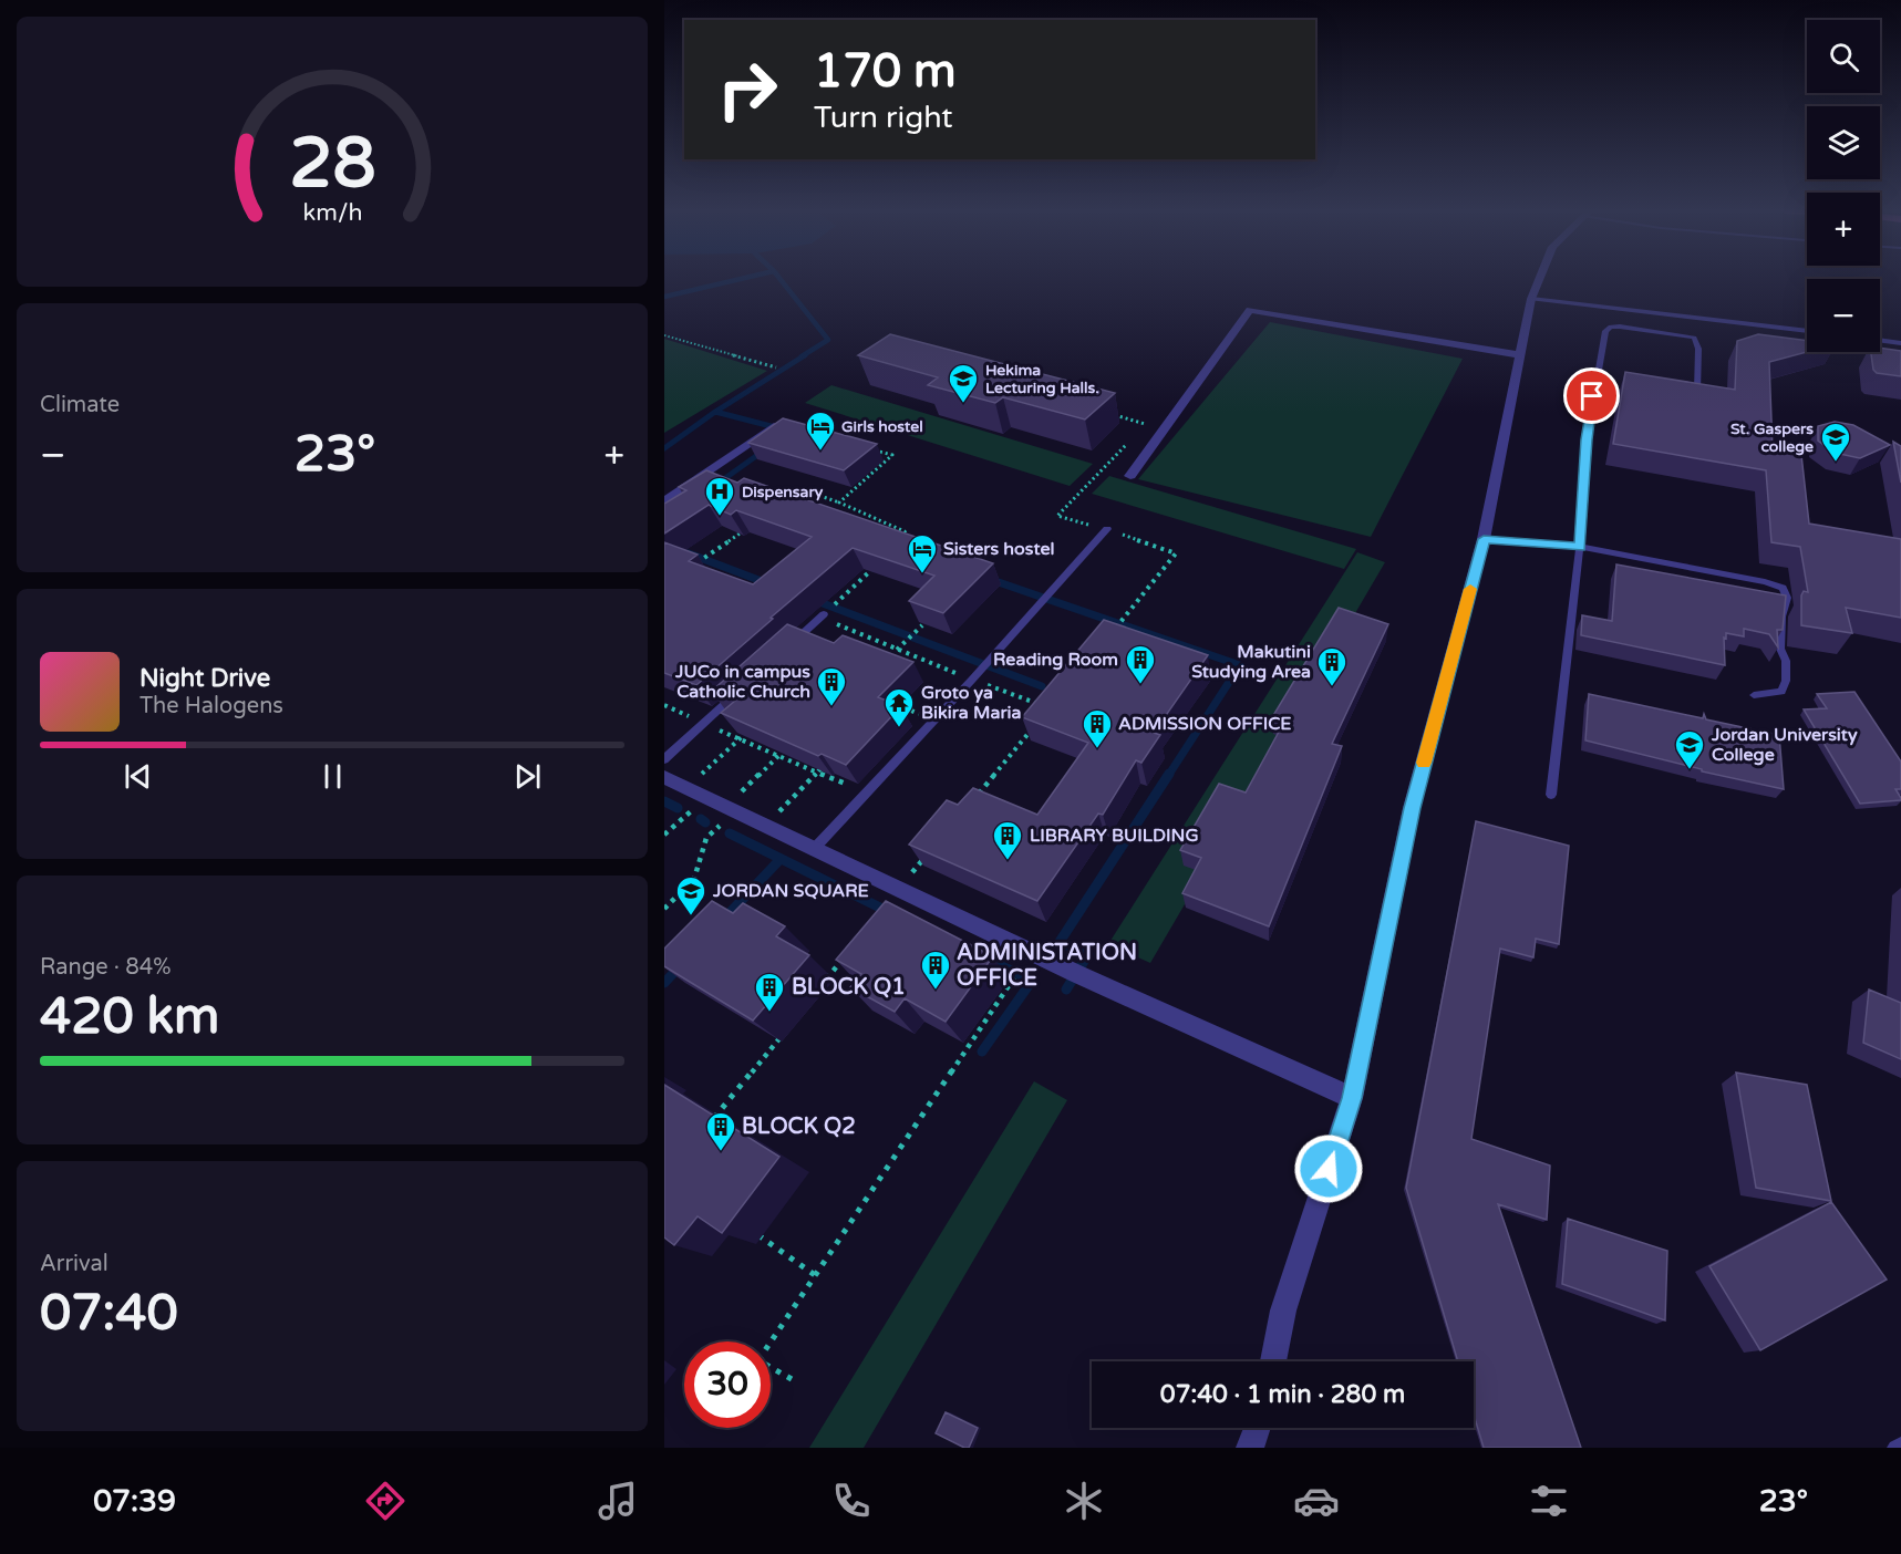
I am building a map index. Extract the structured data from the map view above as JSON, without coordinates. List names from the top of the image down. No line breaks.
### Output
{"places":{"school or university":["Hekima Lecturing Halls.","St. Gaspers college","Jordan University College","JORDAN SQUARE"],"hotel":["Girls hostel","Sisters hostel"],"hospital":["Dispensary"],"building":["Reading Room","Makutini Studying Area","JUCo in campus Catholic Church","ADMISSION OFFICE","LIBRARY BUILDING","ADMINISTATION OFFICE","BLOCK Q1","BLOCK Q2"],"temple":["Groto ya Bikira Maria"]},"page":{"map_buttons":["+","−"],"turn":["170 m","Turn right"],"tile":["Climate",["Range · 84%","420 km"],["Arrival","07:40"]],"heat":["−","23°","+"],"song":["Night Drive","The Halogens"],"limit":"30","trip":"07:40 · 1 min · 280 m","tabs":["07:39","23°"],"gauge":["28","km/h"]}}
